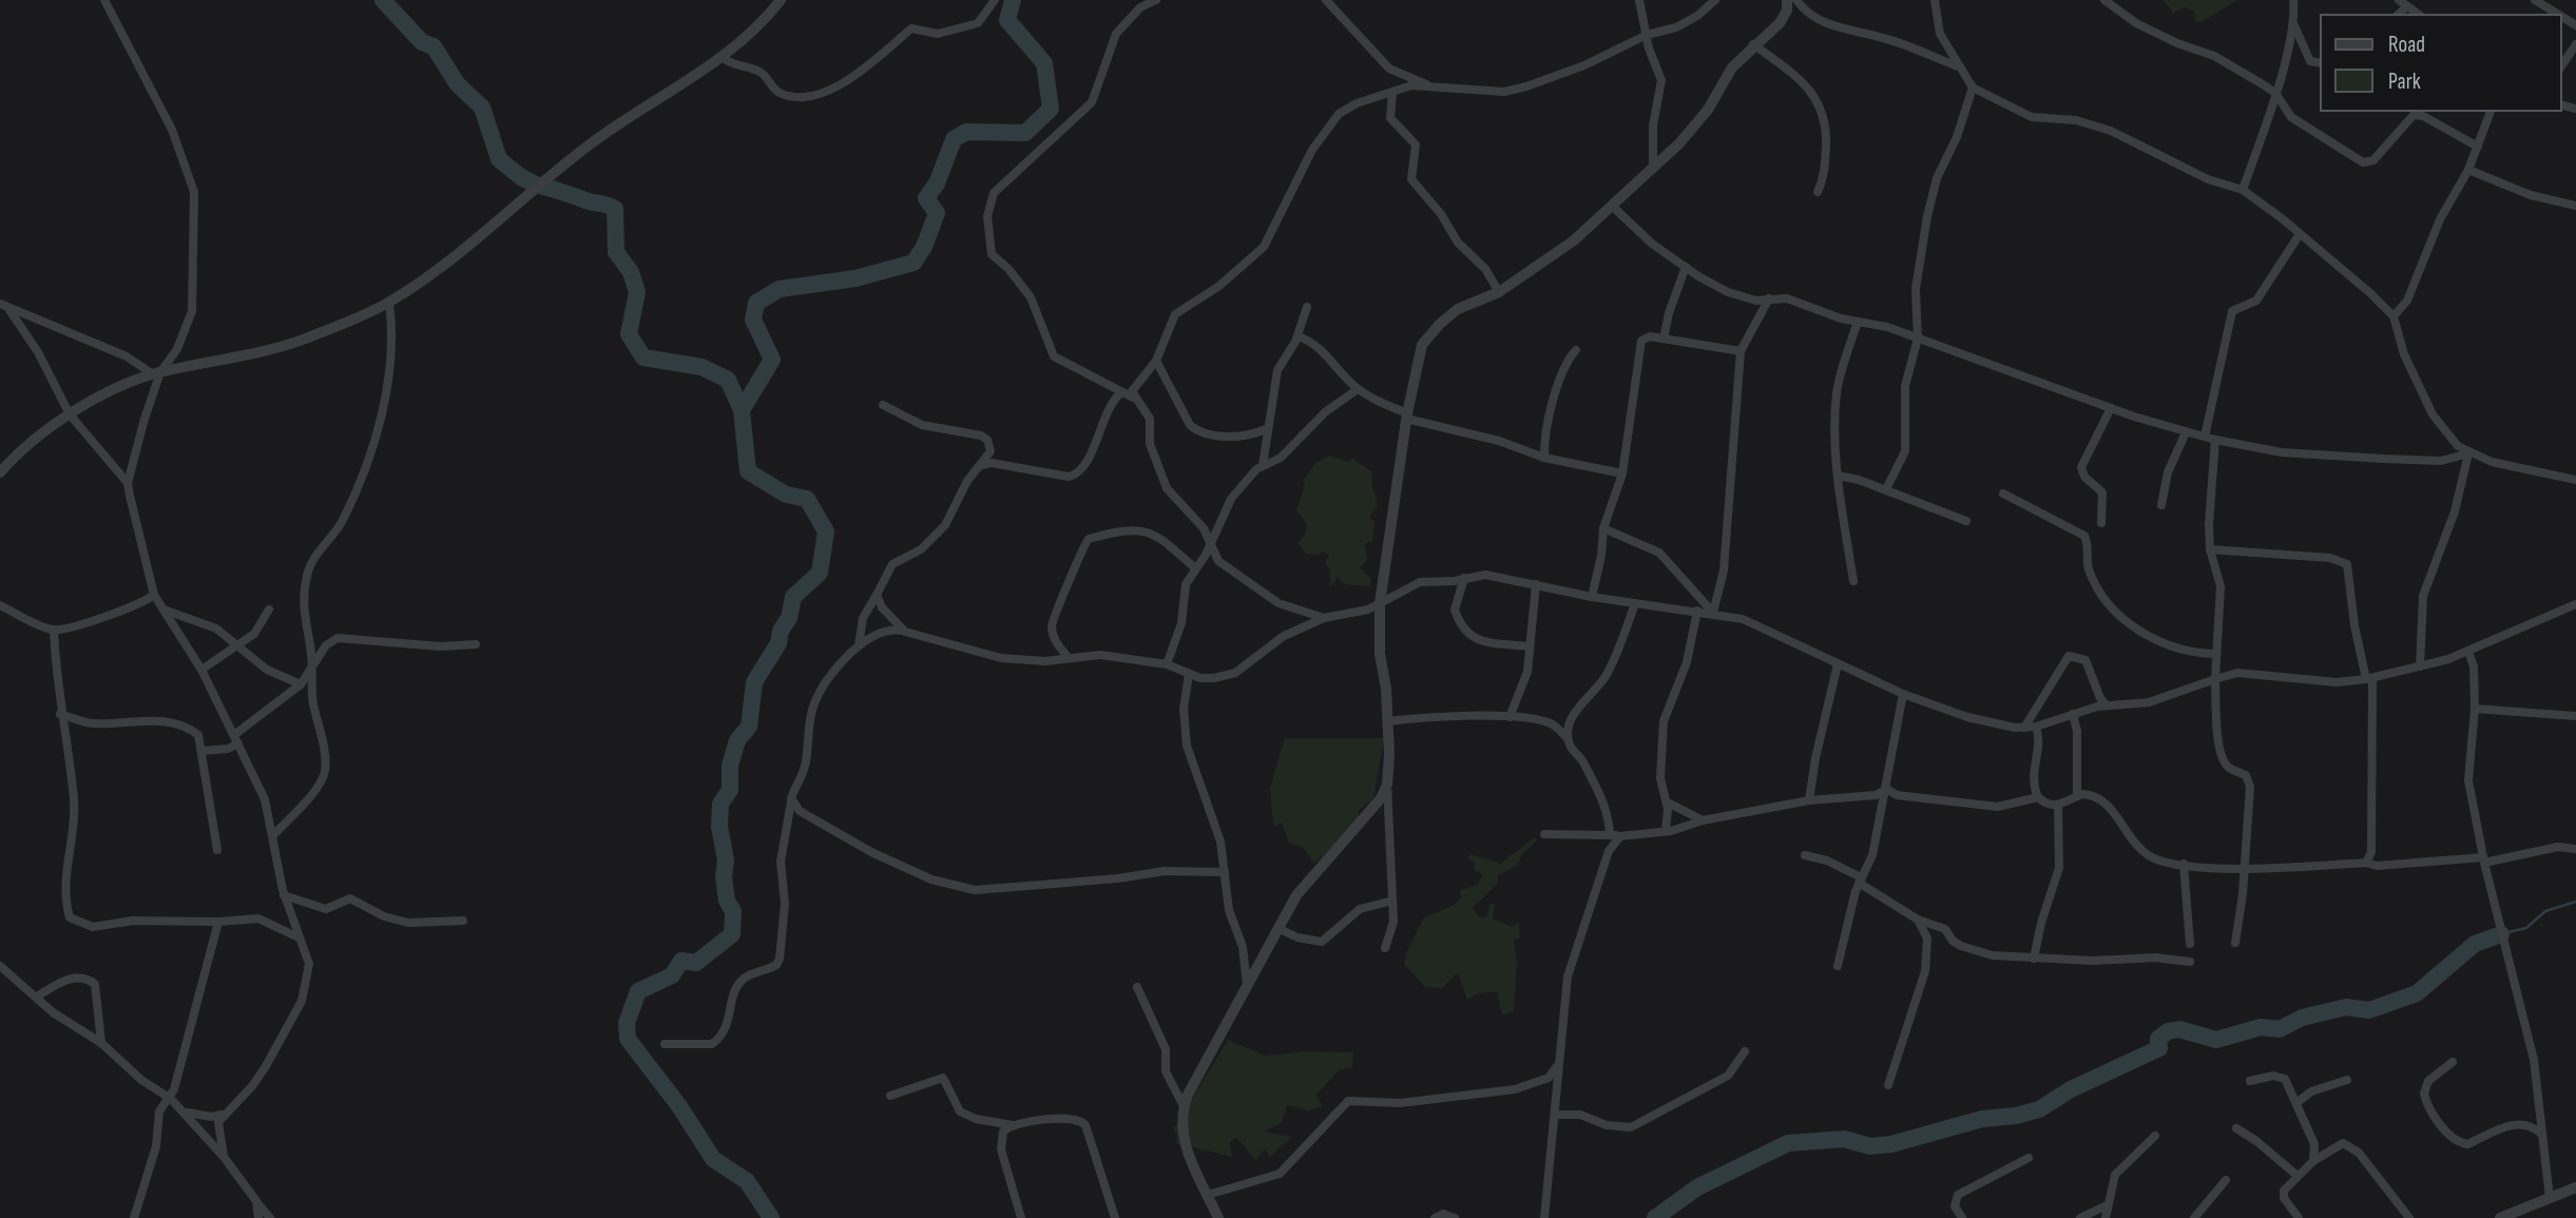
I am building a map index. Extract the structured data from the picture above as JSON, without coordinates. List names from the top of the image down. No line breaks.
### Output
{"legend":["Road","Park"]}
